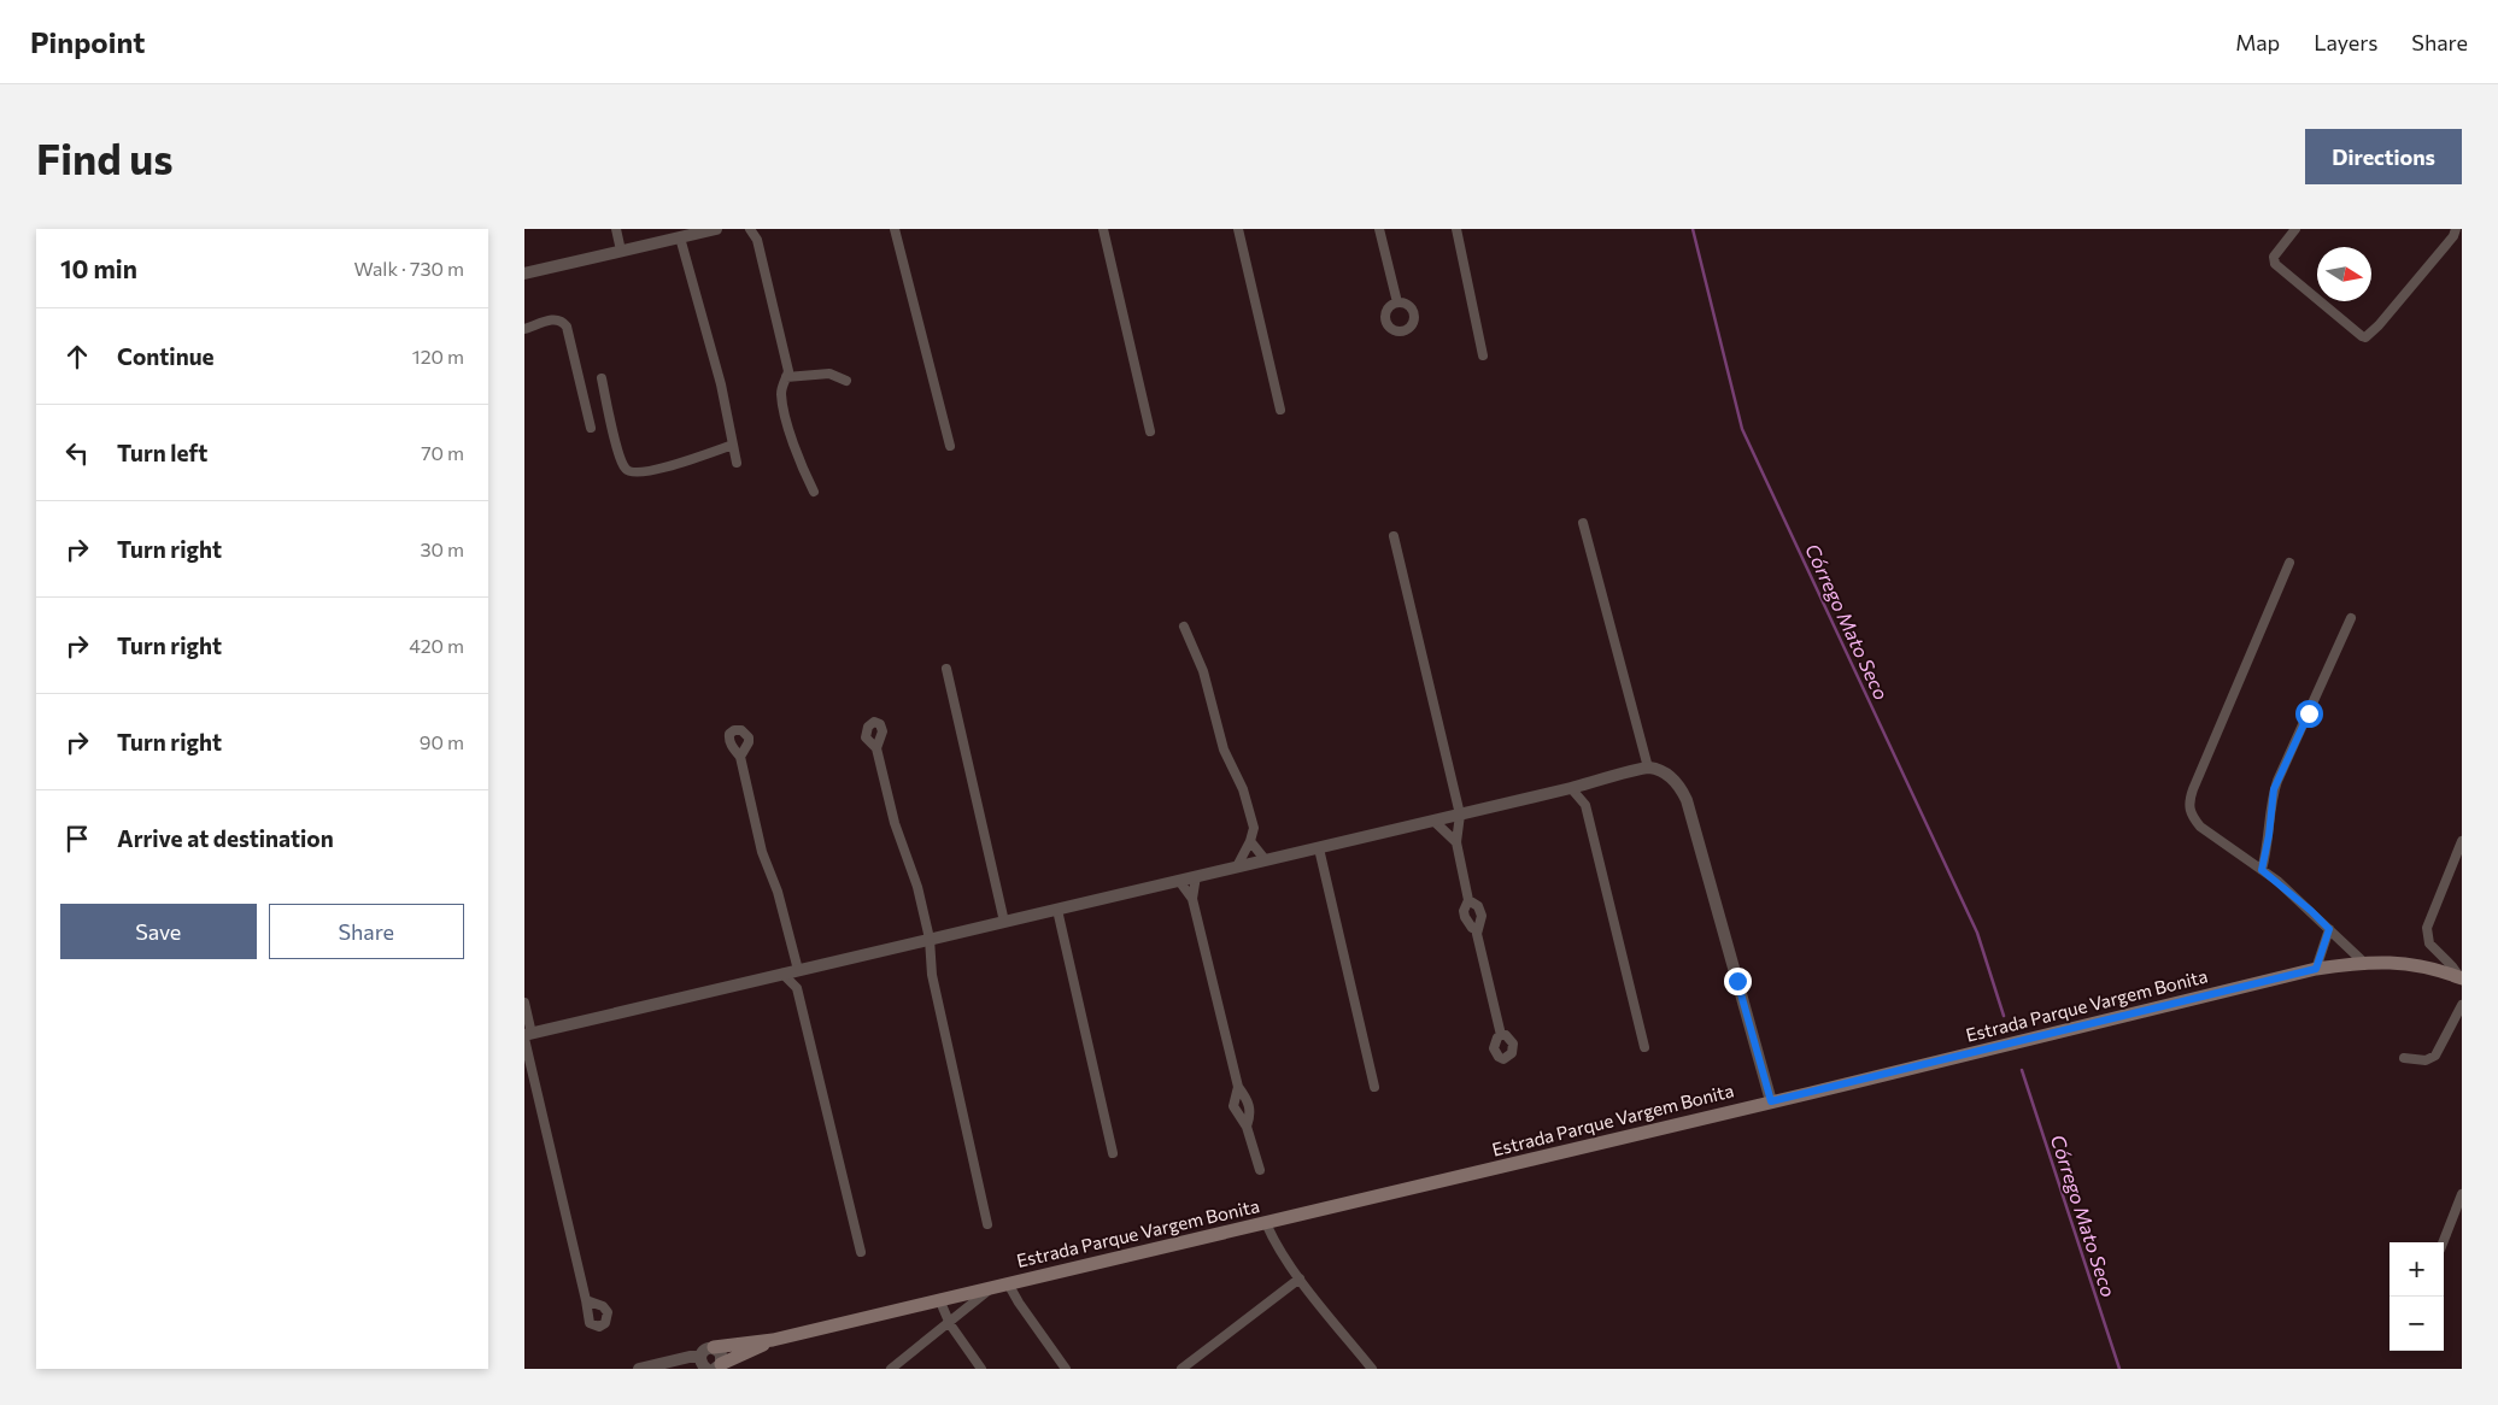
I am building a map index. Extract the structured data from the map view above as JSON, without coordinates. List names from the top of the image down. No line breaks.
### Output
{"streets":{"main road":["Estrada Parque Vargem Bonita"]},"water":["Córrego Mato Seco"],"north":"right","page":{"header":"Pinpoint","nav":["Map","Layers","Share"],"buttons":["Directions",["Save","Share"]],"title":"Find us","heading":["10 min","Walk · 730 m"],"list":[["Continue","120 m"],["Turn left","70 m"],["Turn right","30 m"],["Turn right","420 m"],["Turn right","90 m"],"Arrive at destination"],"map_buttons":["+","−"]}}
